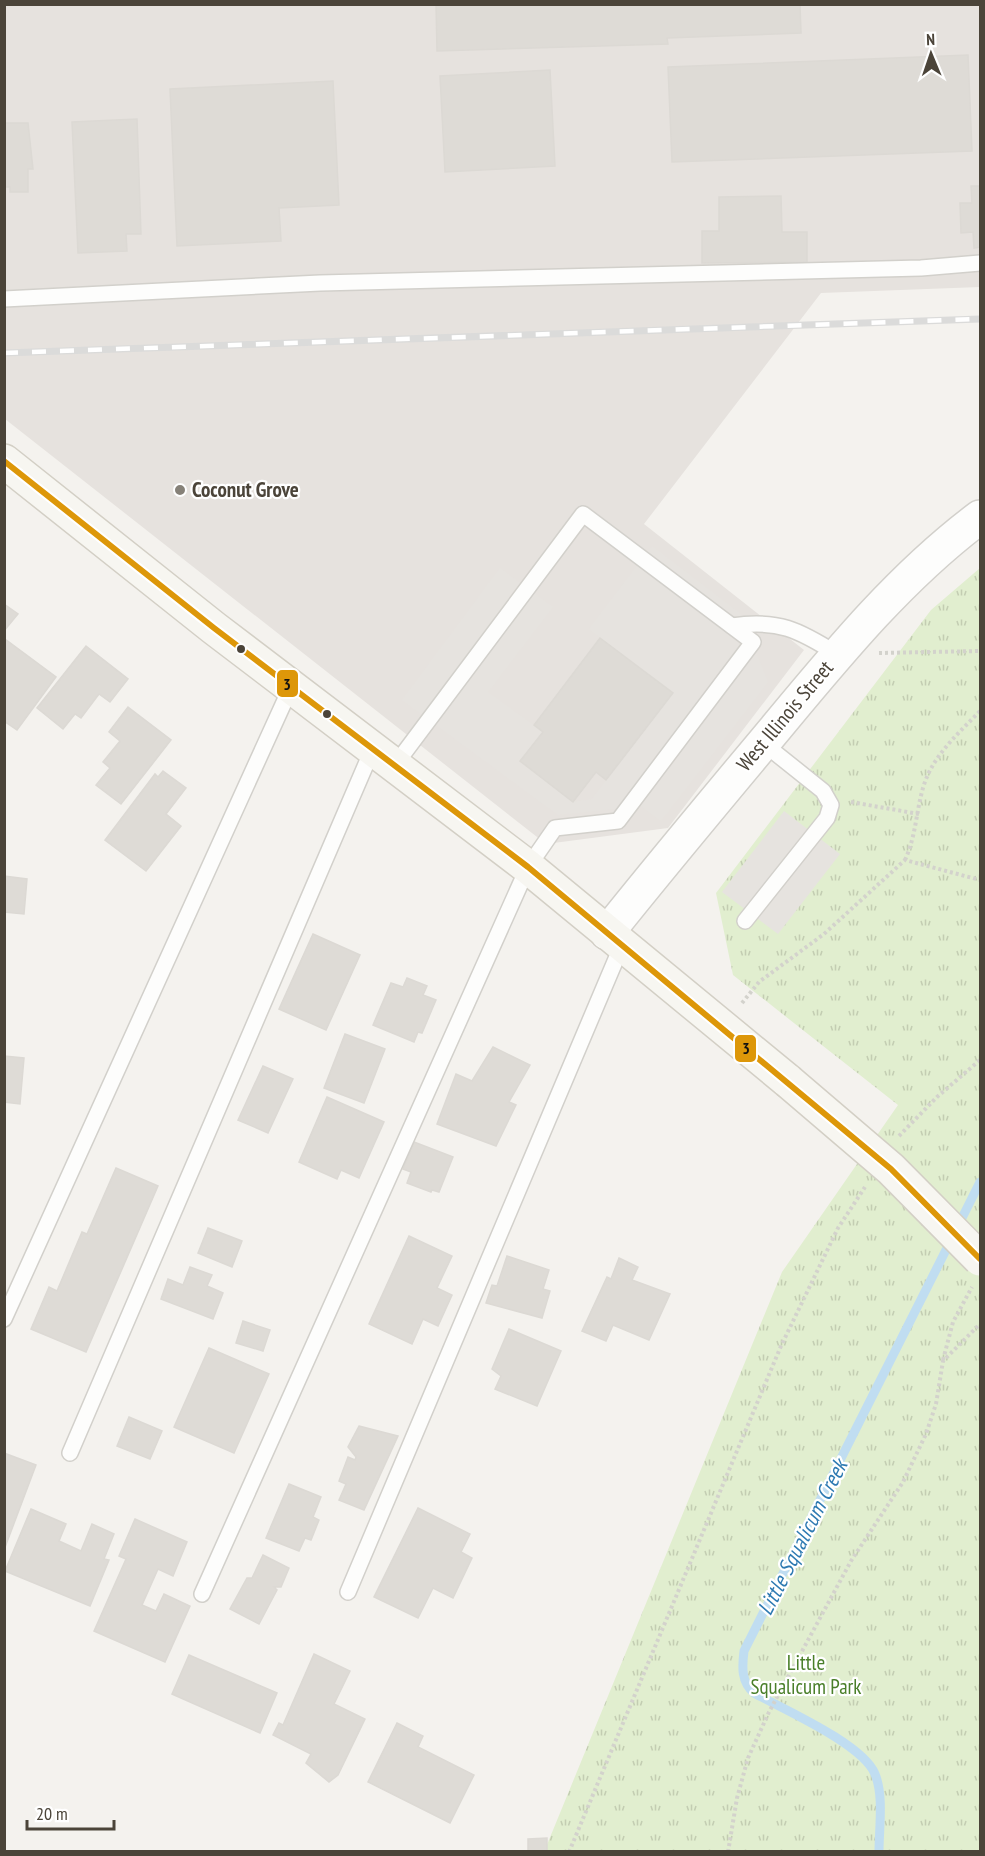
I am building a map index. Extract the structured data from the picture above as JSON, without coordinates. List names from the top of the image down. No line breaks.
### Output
{"streets":{"street":["West Illinois Street"]},"water":["Little Squalicum Creek"],"parks":["Little Squalicum Park"],"places":["Coconut Grove"],"lines":["transit line 3"],"scale_bar":"20 m","north":"top"}
